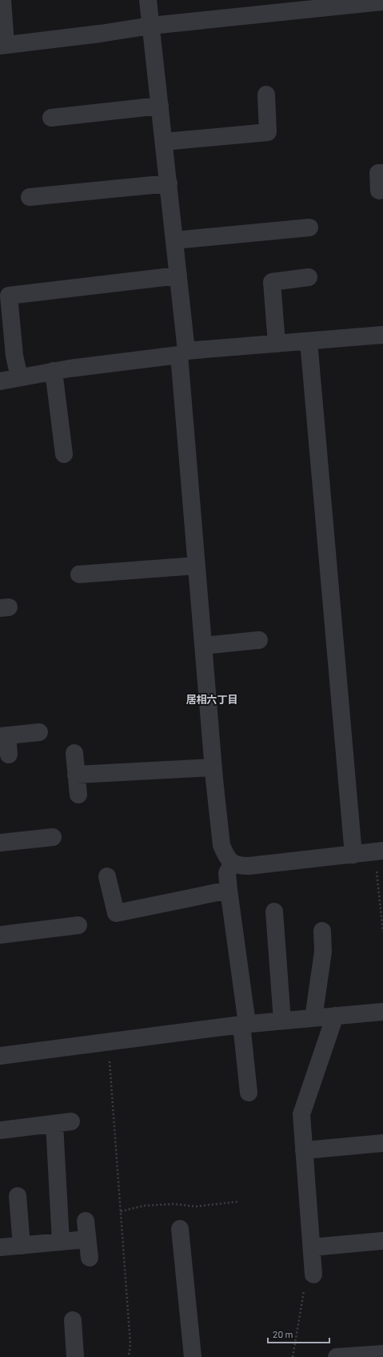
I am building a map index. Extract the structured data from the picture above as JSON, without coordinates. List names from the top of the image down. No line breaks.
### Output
{"districts":["居相六丁目"],"scale_bar":"20 m"}
